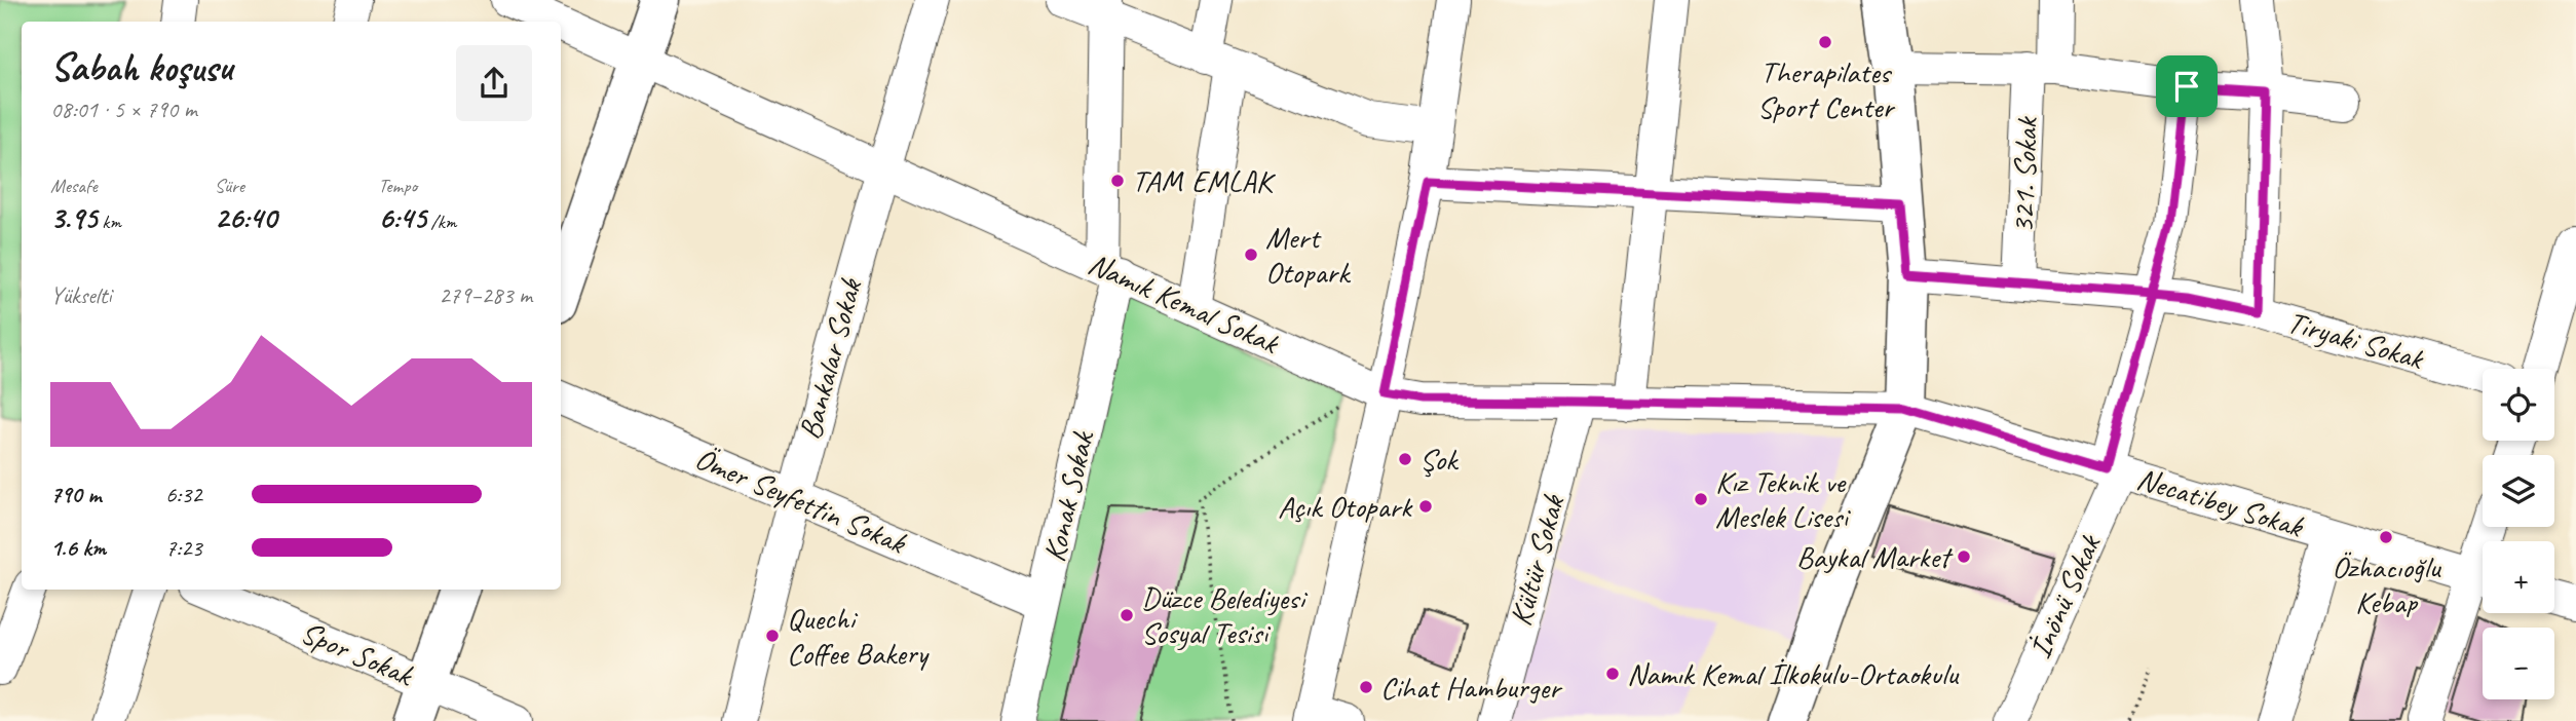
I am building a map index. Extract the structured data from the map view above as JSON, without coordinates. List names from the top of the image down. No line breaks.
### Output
{"streets":{"street":["321. Sokak","Namık Kemal Sokak","Tiryaki Sokak","Bankalar Sokak","Konak Sokak","Ömer Seyfettin Sokak","Necatibey Sokak","Kültür Sokak","İnönü Sokak","Spor Sokak"]},"crossings":[["321. Sokak","Tiryaki Sokak"],["Namık Kemal Sokak","Bankalar Sokak"],["Namık Kemal Sokak","Konak Sokak"],["Namık Kemal Sokak","Necatibey Sokak"],["Namık Kemal Sokak","Kültür Sokak"],["Tiryaki Sokak","İnönü Sokak"],["Bankalar Sokak","Ömer Seyfettin Sokak"],["Konak Sokak","Ömer Seyfettin Sokak"],["Necatibey Sokak","İnönü Sokak"]],"places":["Therapilates Sport Center","TAM EMLAK","Mert Otopark","Şok","Kız Teknik ve Meslek Lisesi","Açık Otopark","Özhacıoğlu Kebap","Baykal Market","Düzce Belediyesi Sosyal Tesisi","Quechi Coffee Bakery","Namık Kemal İlkokulu-Ortaokulu","Cihat Hamburger"],"page":{"heading":["Sabah koşusu","08:01 · 5 × 790 m"],"stats":[["Mesafe","3.95 km"],["Süre","26:40"],["Tempo","6:45 /km"]],"chart":["Yükselti","279–283 m"],"map_buttons":["+","−"],"list":[{"name":"790 m","note":"6:32"},{"name":"1.6 km","note":"7:23"}]}}
